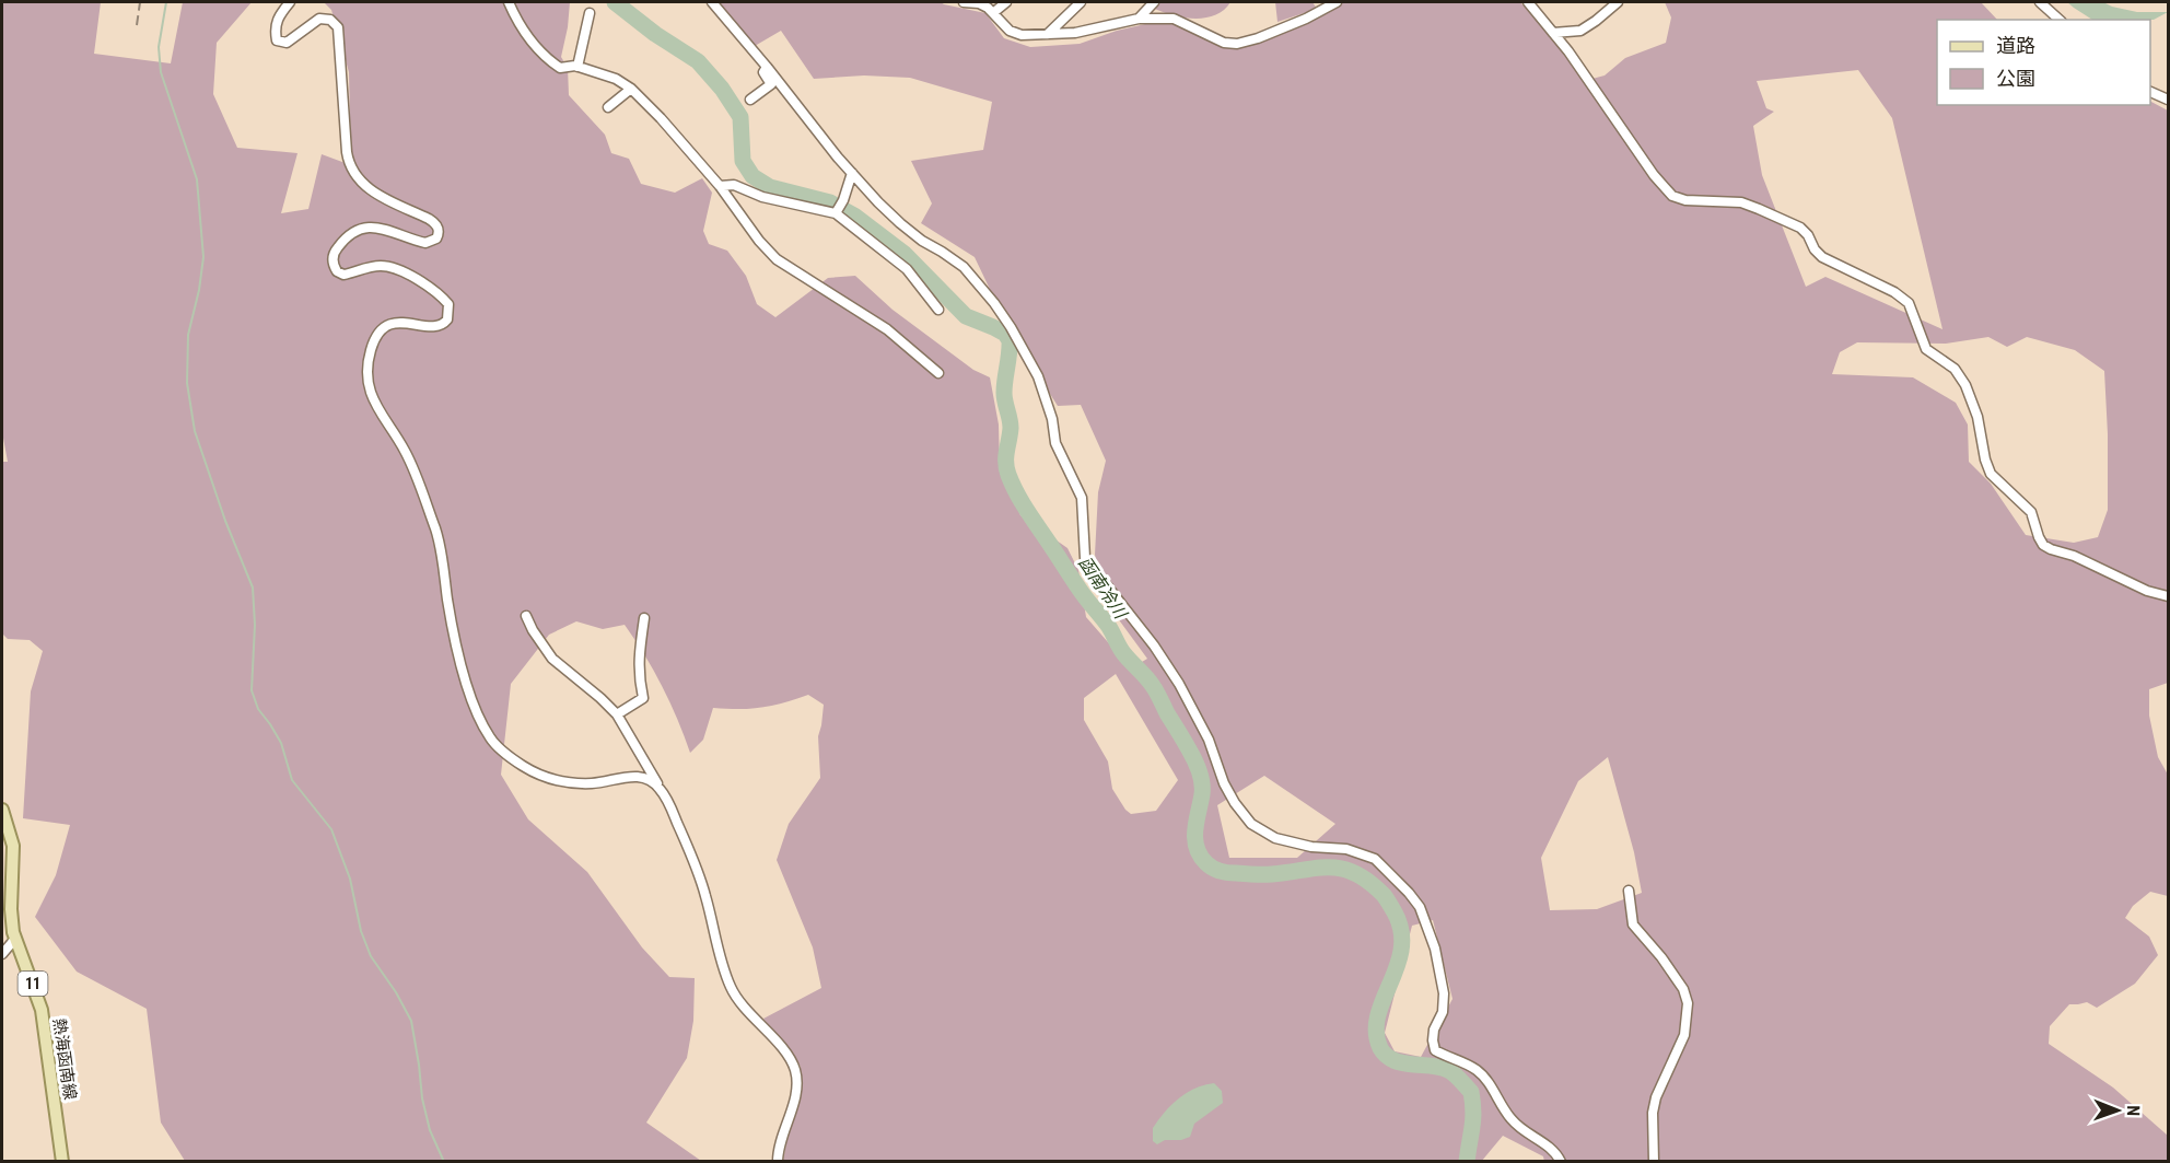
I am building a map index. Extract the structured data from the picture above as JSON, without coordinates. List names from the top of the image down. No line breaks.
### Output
{"streets":{"main road":["11","熱海函南線"]},"water":["函南冷川"],"legend":["道路","公園"],"north":"right"}
